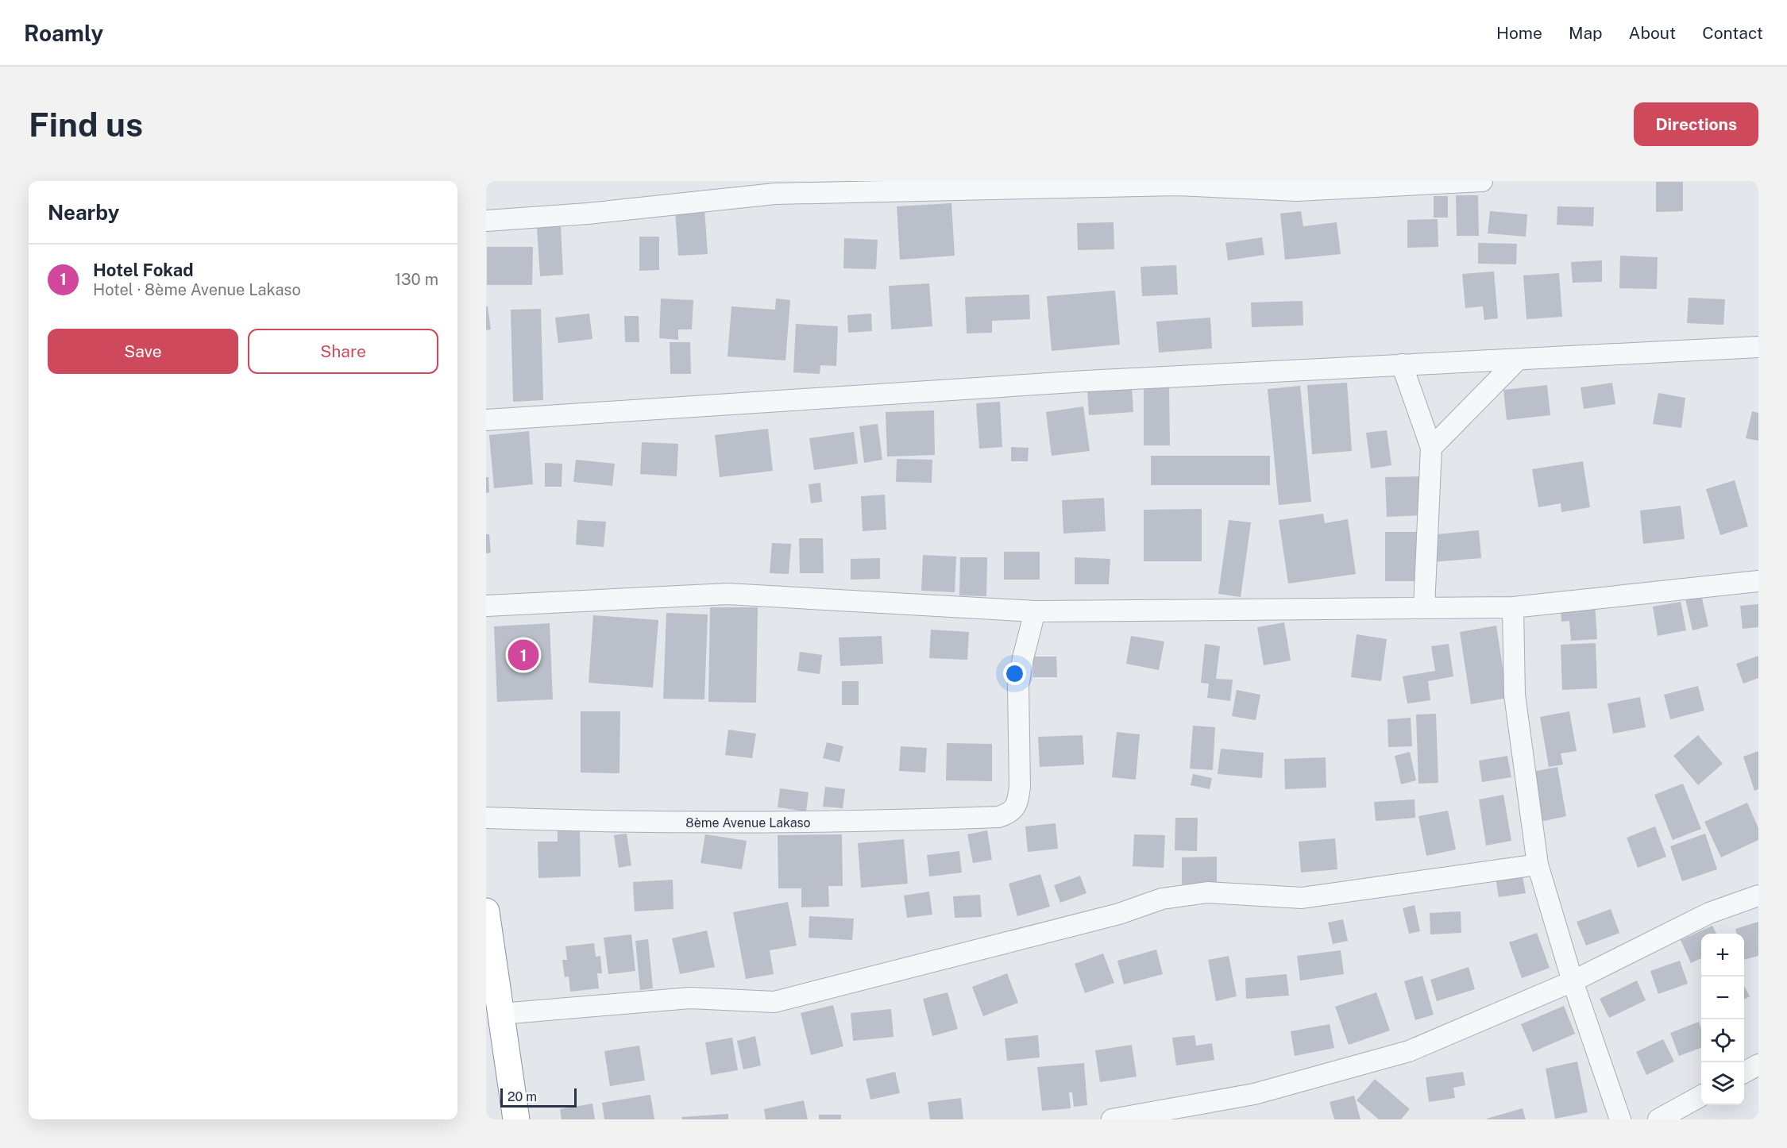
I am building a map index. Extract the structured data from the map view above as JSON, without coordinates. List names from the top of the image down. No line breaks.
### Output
{"streets":{"street":["8ème Avenue Lakaso"]},"scale_bar":"20 m","page":{"header":"Roamly","nav":["Home","Map","About","Contact"],"buttons":["Directions",["Save","Share"]],"title":"Find us","heading":"Nearby","list":[{"mark":"1","name":"Hotel Fokad","note":"Hotel · 8ème Avenue Lakaso","value":"130 m"}],"pins":"1","map_buttons":["+","−"],"scale":"20 m"}}
